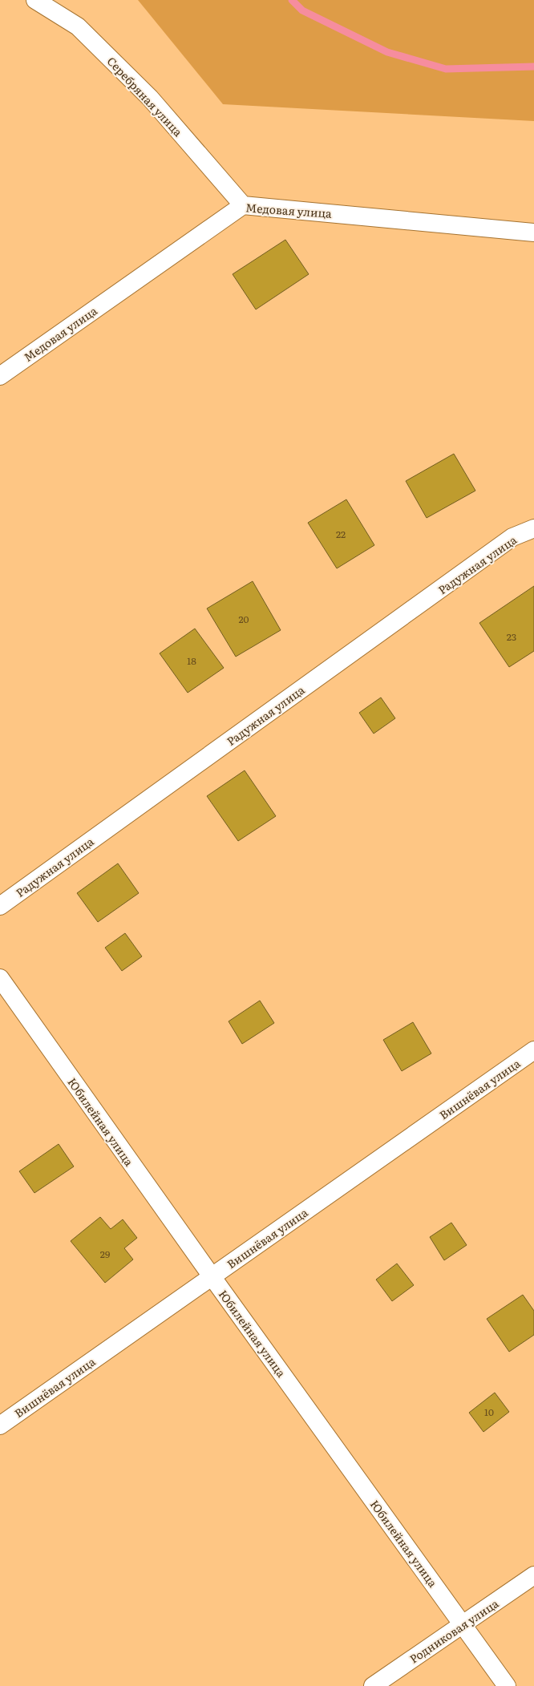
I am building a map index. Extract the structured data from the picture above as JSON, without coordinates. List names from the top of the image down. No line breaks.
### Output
{"streets":{"street":["Серебряная улица","Медовая улица","Радужная улица","Вишнёвая улица","Юбилейная улица","Родниковая улица"]},"crossings":[["Серебряная улица","Медовая улица"],["Вишнёвая улица","Юбилейная улица"],["Юбилейная улица","Родниковая улица"]],"house_numbers":["22","20","23","18","29","10"]}
